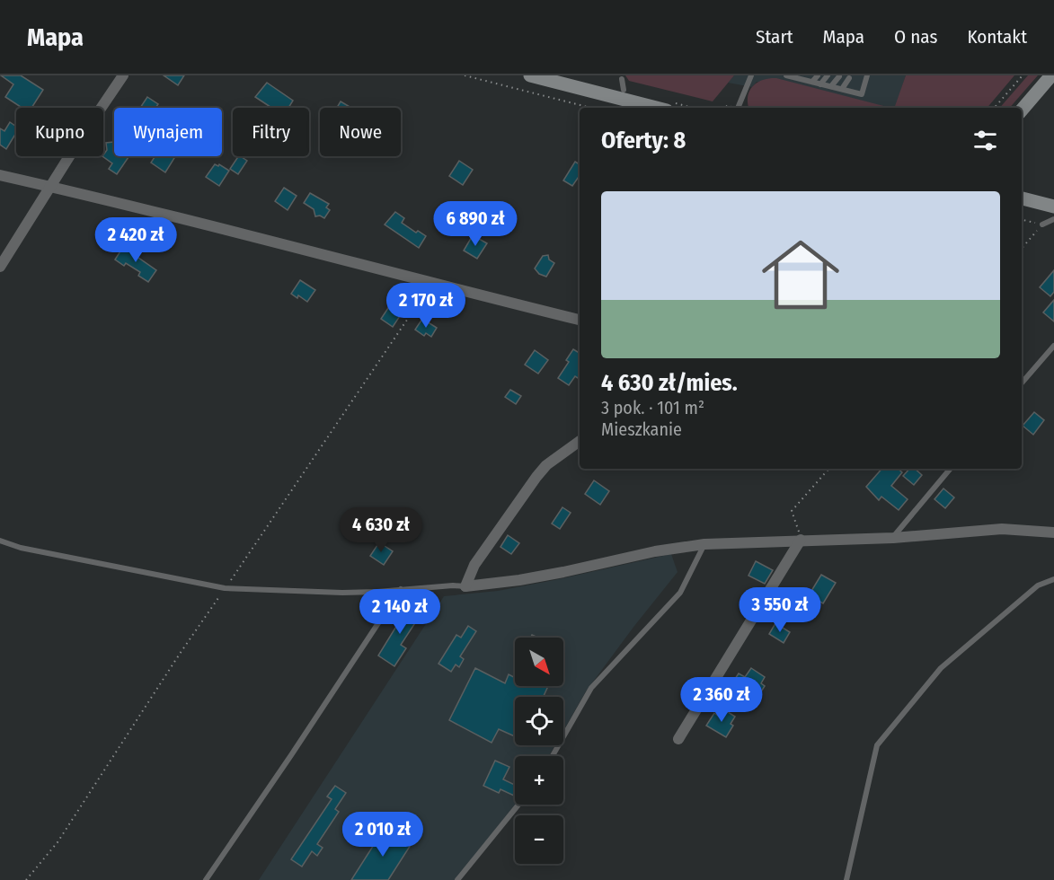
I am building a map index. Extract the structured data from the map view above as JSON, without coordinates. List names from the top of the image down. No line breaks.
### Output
{"north":"bottom right","page":{"header":"Mapa","nav":["Start","Mapa","O nas","Kontakt"],"chip":["Kupno","Wynajem","Filtry","Nowe"],"heading":"Oferty: 8","list":[{"name":"4 630 zł/mies.","note":"3 pok. · 101 m² · Mieszkanie"}],"price":["6 890 zł","2 420 zł","2 170 zł","4 630 zł","3 550 zł","2 140 zł","2 360 zł","2 010 zł"],"map_buttons":["+","−"]}}
